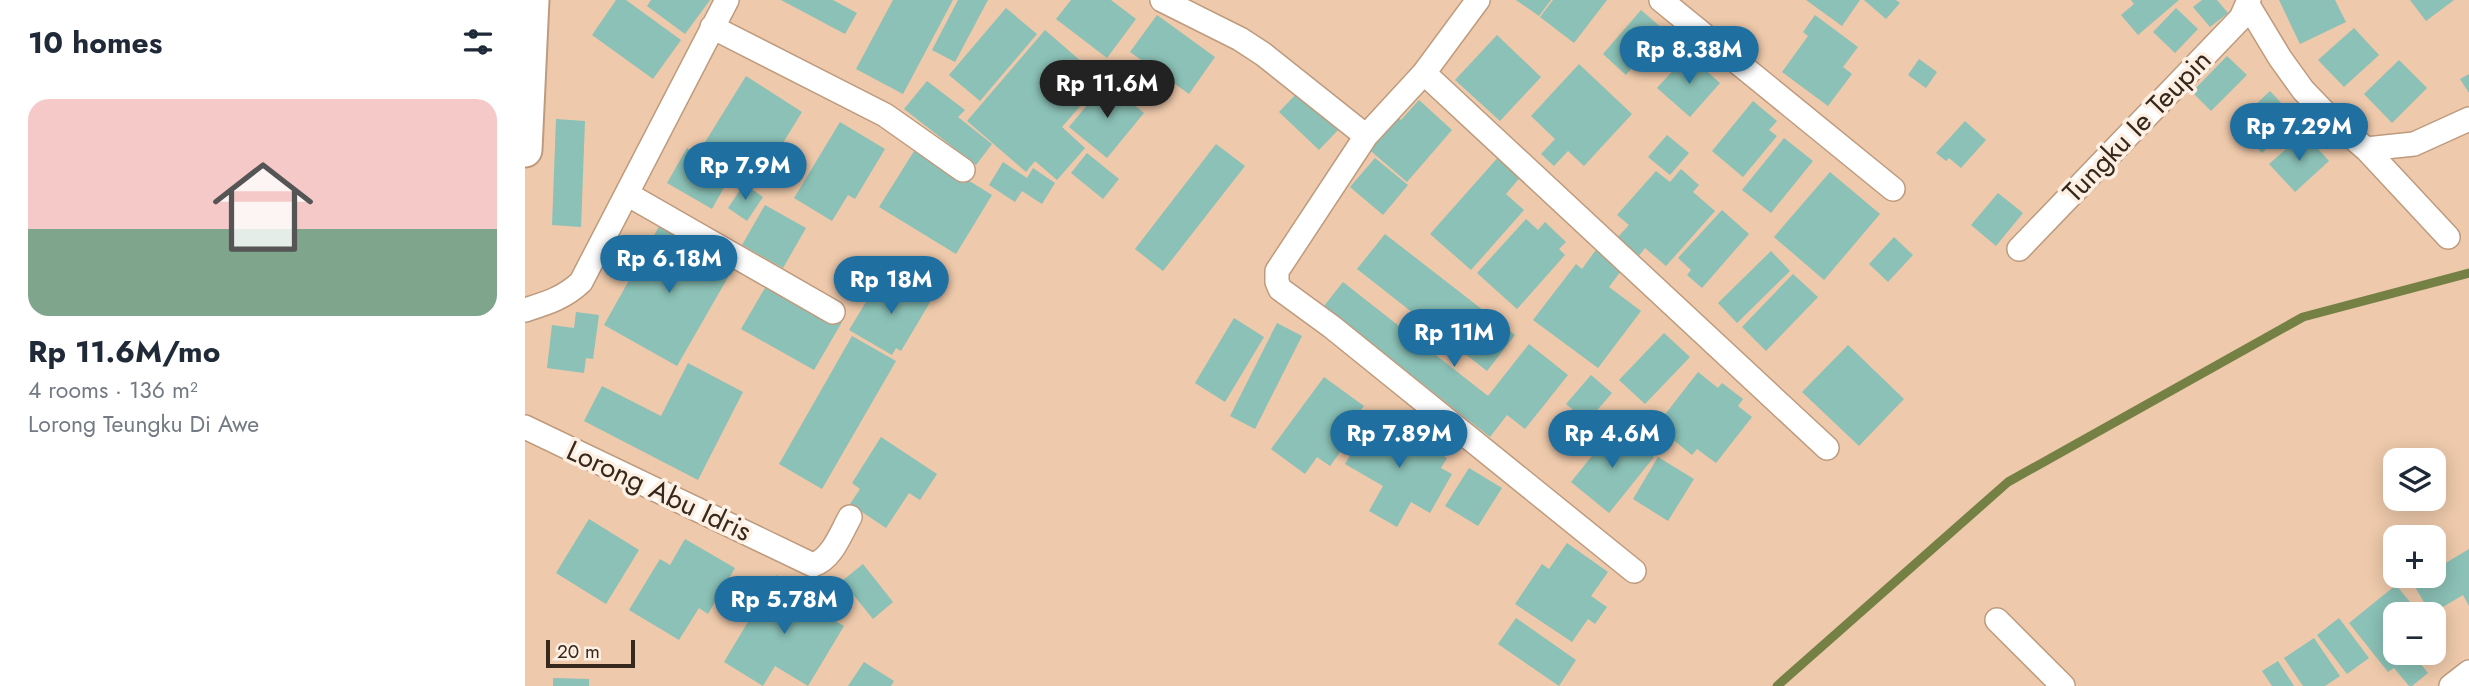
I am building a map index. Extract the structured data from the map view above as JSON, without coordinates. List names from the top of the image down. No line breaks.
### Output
{"streets":{"street":["Tungku Ie Teupin","Lorong Abu Idris"]},"scale_bar":"20 m","page":{"heading":"10 homes","price":["Rp 8.38M","Rp 11.6M","Rp 7.29M","Rp 7.9M","Rp 6.18M","Rp 18M","Rp 11M","Rp 7.89M","Rp 4.6M","Rp 5.78M"],"list":[{"name":"Rp 11.6M/mo","note":"4 rooms · 136 m² · Lorong Teungku Di Awe"}],"map_buttons":["+","−"],"scale":"20 m"}}
